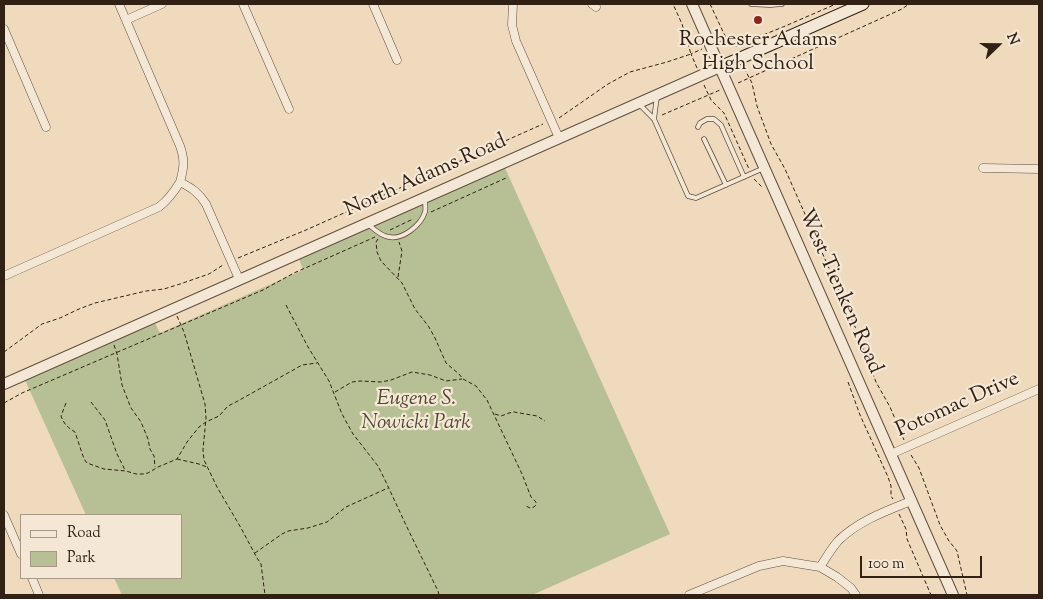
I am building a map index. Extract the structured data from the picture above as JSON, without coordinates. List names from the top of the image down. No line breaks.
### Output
{"streets":{"main road":["North Adams Road"],"street":["West Tienken Road","Potomac Drive"]},"crossings":[["North Adams Road","West Tienken Road"],["West Tienken Road","Potomac Drive"]],"parks":["Eugene S. Nowicki Park"],"places":["Rochester Adams High School"],"legend":["Road","Park"],"scale_bar":"100 m","north":"right"}
